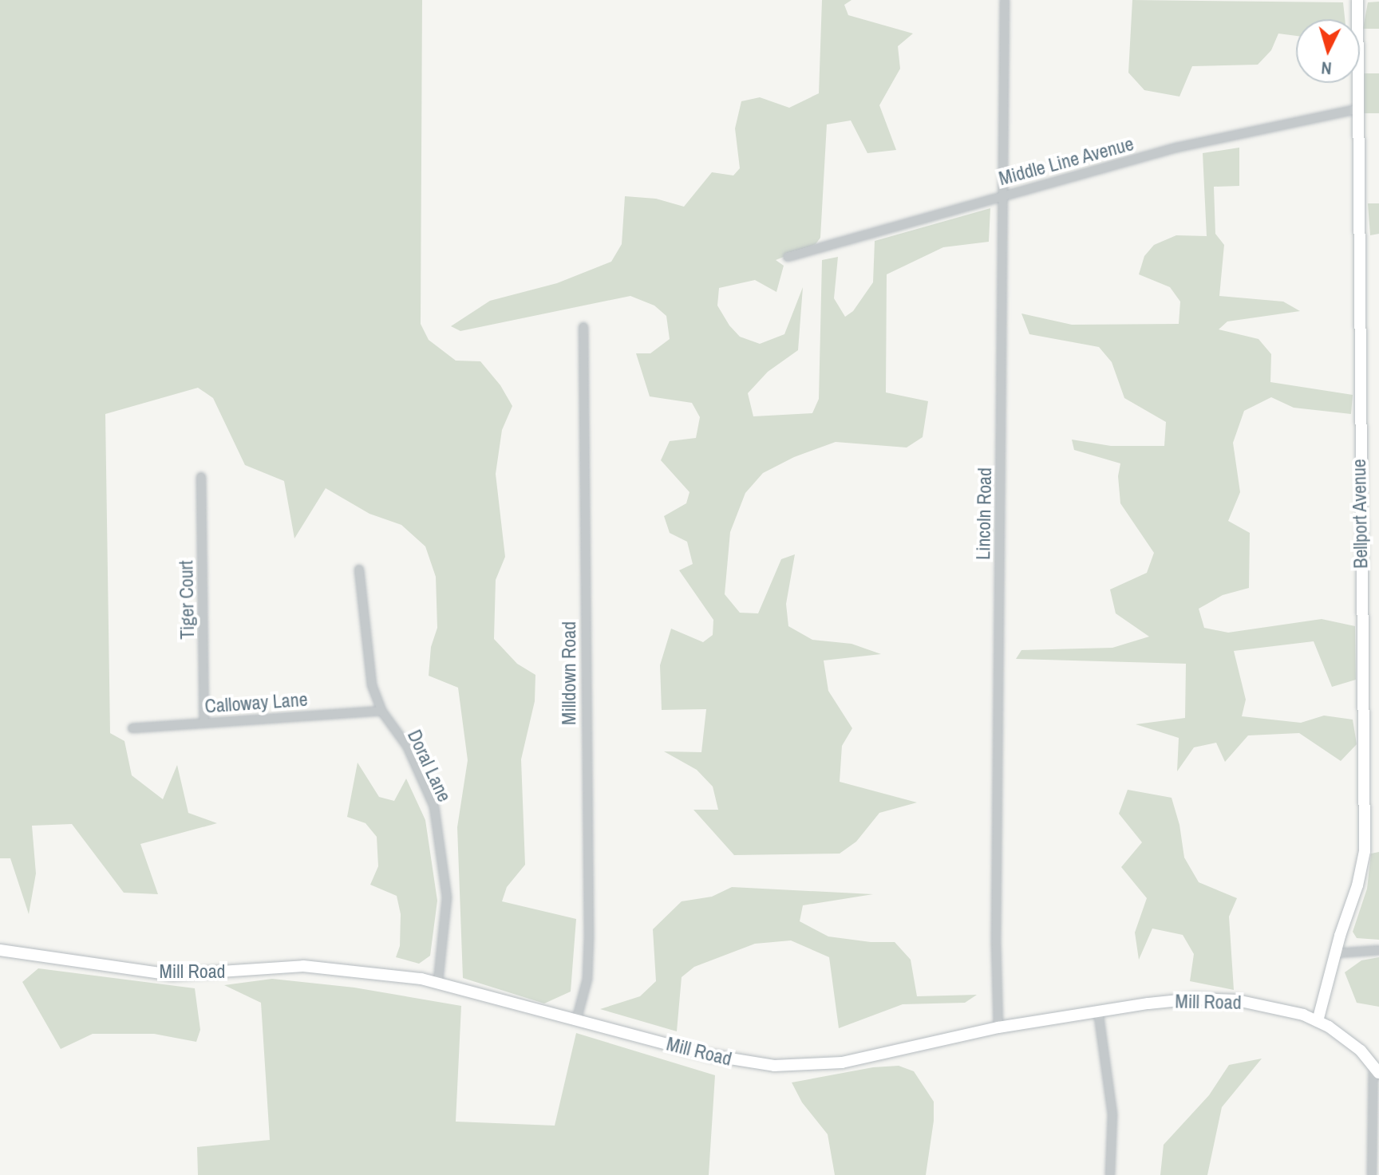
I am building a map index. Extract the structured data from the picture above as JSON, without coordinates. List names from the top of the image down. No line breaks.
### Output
{"streets":{"main road":["Bellport Avenue","Mill Road"],"street":["Middle Line Avenue","Lincoln Road","Tiger Court","Milldown Road","Calloway Lane","Doral Lane"]},"crossings":[["Middle Line Avenue","Lincoln Road"],["Middle Line Avenue","Bellport Avenue"],["Lincoln Road","Mill Road"],["Bellport Avenue","Mill Road"],["Tiger Court","Calloway Lane"],["Milldown Road","Mill Road"],["Calloway Lane","Doral Lane"],["Doral Lane","Mill Road"]],"north":"bottom"}
